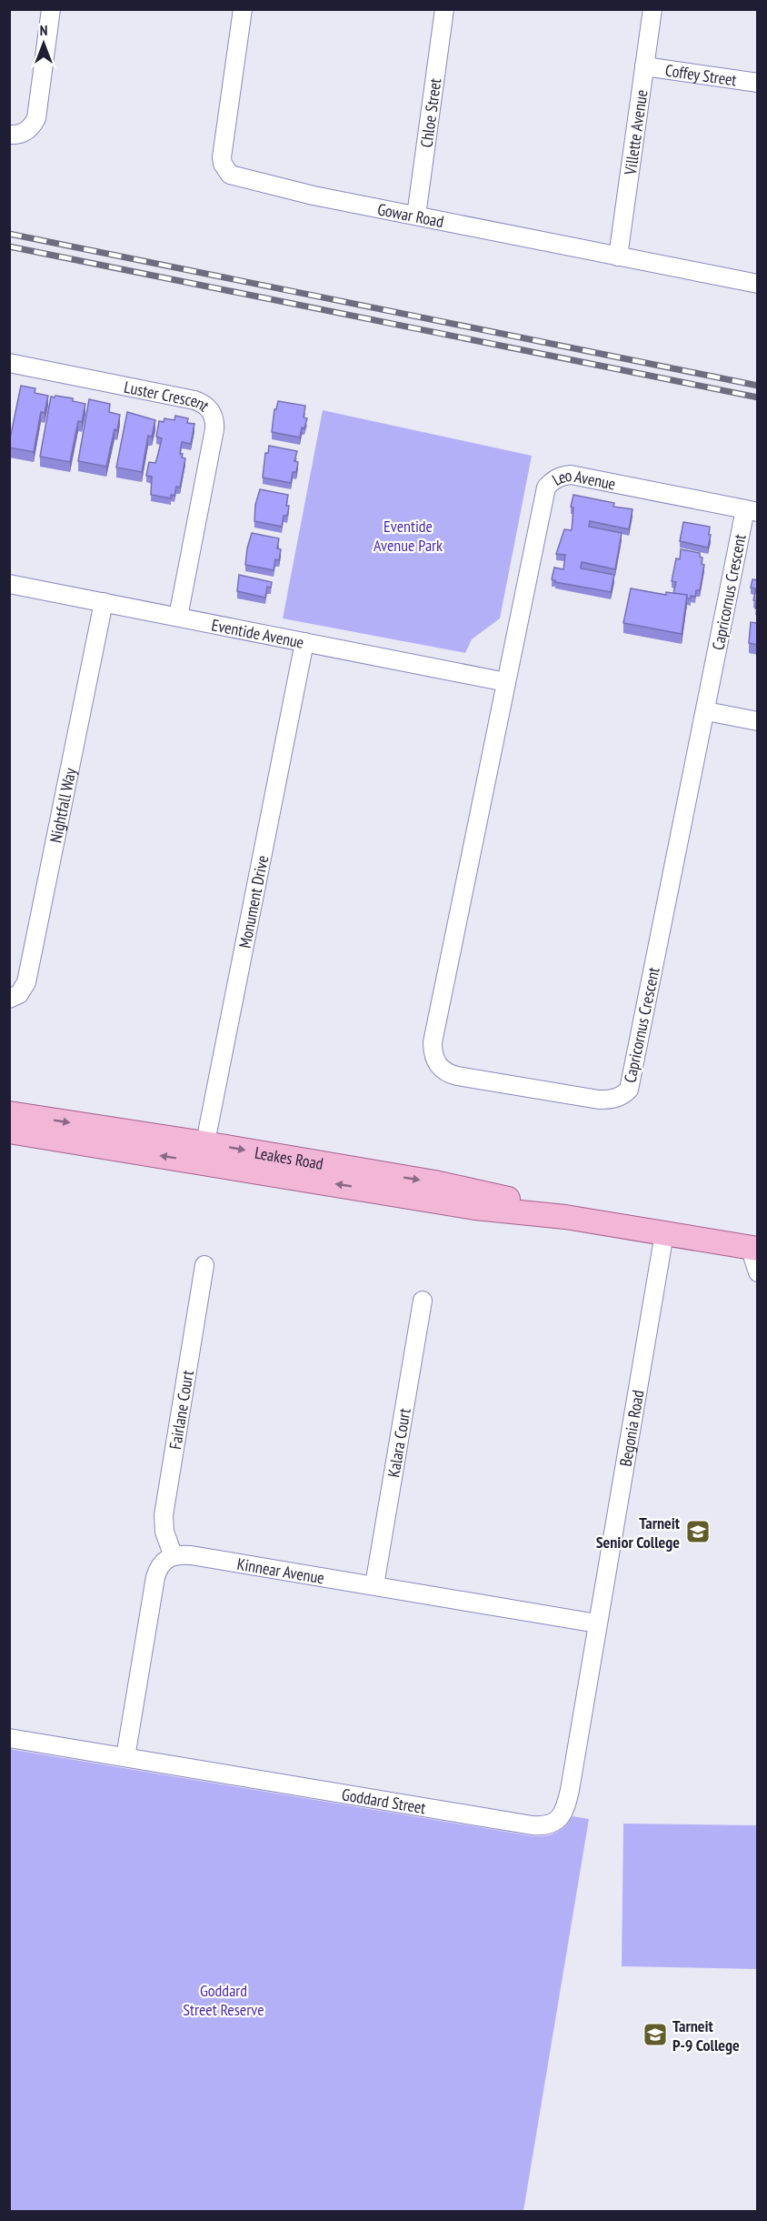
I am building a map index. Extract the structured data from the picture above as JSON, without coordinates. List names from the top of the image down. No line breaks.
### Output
{"streets":{"main road":["Leakes Road"],"street":["Coffey Street","Chloe Street","Villette Avenue","Gowar Road","Luster Crescent","Leo Avenue","Capricornus Crescent","Eventide Avenue","Nightfall Way","Monument Drive","Fairlane Court","Begonia Road","Kalara Court","Kinnear Avenue","Goddard Street"]},"crossings":[["Coffey Street","Villette Avenue"],["Chloe Street","Gowar Road"],["Villette Avenue","Gowar Road"],["Luster Crescent","Eventide Avenue"],["Leo Avenue","Capricornus Crescent"],["Leo Avenue","Eventide Avenue"],["Capricornus Crescent","Eventide Avenue"],["Eventide Avenue","Nightfall Way"],["Eventide Avenue","Monument Drive"],["Monument Drive","Leakes Road"],["Leakes Road","Begonia Road"],["Fairlane Court","Kinnear Avenue"],["Begonia Road","Kinnear Avenue"],["Begonia Road","Goddard Street"],["Kalara Court","Kinnear Avenue"],["Kinnear Avenue","Goddard Street"]],"parks":["Eventide Avenue Park","Goddard Street Reserve"],"places":{"school or university":["Tarneit Senior College","Tarneit P-9 College"]},"north":"top"}
